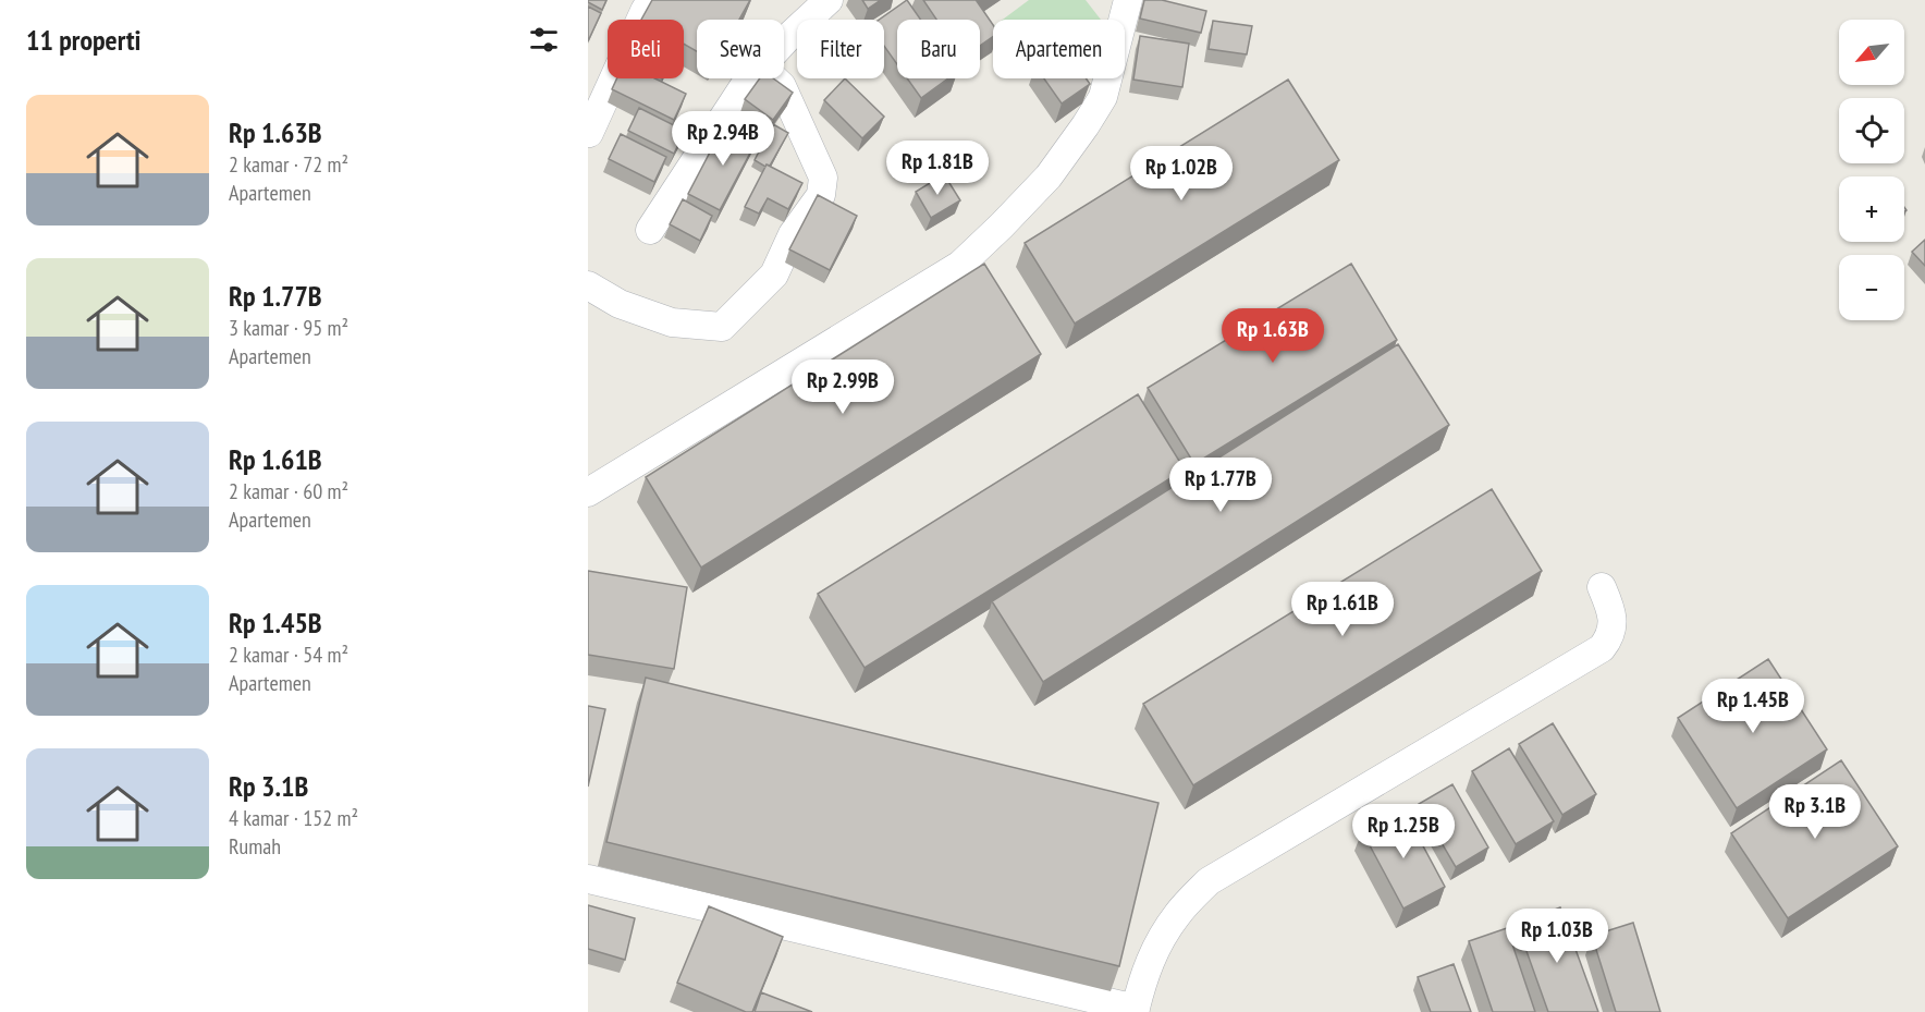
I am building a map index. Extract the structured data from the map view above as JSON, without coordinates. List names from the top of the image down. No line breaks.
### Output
{"north":"bottom left","page":{"heading":"11 properti","map_buttons":["+","−"],"chip":["Beli","Sewa","Filter","Baru","Apartemen"],"list":[{"name":"Rp 1.63B","note":"2 kamar · 72 m² · Apartemen"},{"name":"Rp 1.77B","note":"3 kamar · 95 m² · Apartemen"},{"name":"Rp 1.61B","note":"2 kamar · 60 m² · Apartemen"},{"name":"Rp 1.45B","note":"2 kamar · 54 m² · Apartemen"},{"name":"Rp 3.1B","note":"4 kamar · 152 m² · Rumah"}],"price":["Rp 2.94B","Rp 1.81B","Rp 1.02B","Rp 1.63B","Rp 2.99B","Rp 1.77B","Rp 1.61B","Rp 1.45B","Rp 3.1B","Rp 1.25B","Rp 1.03B"]}}
